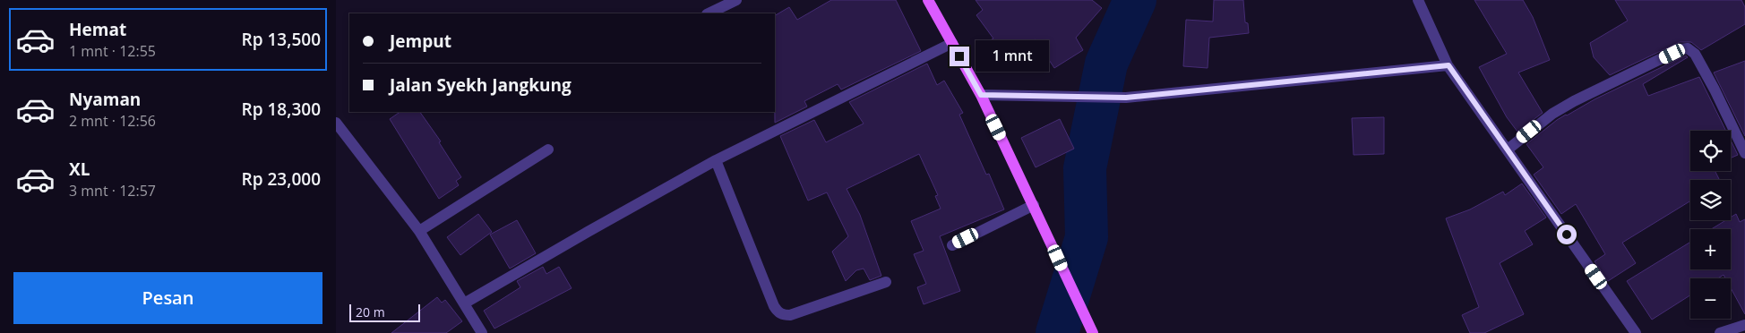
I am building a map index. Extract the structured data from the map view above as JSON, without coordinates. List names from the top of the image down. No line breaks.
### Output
{"scale_bar":"20 m","page":{"list":[{"name":"Hemat","note":"1 mnt · 12:55","value":"Rp 13,500"},{"name":"Nyaman","note":"2 mnt · 12:56","value":"Rp 18,300"},{"name":"XL","note":"3 mnt · 12:57","value":"Rp 23,000"}],"banner":["Jemput","Jalan Syekh Jangkung"],"bubble":"1 mnt","map_buttons":["+","−"],"buttons":"Pesan","scale":"20 m"}}
